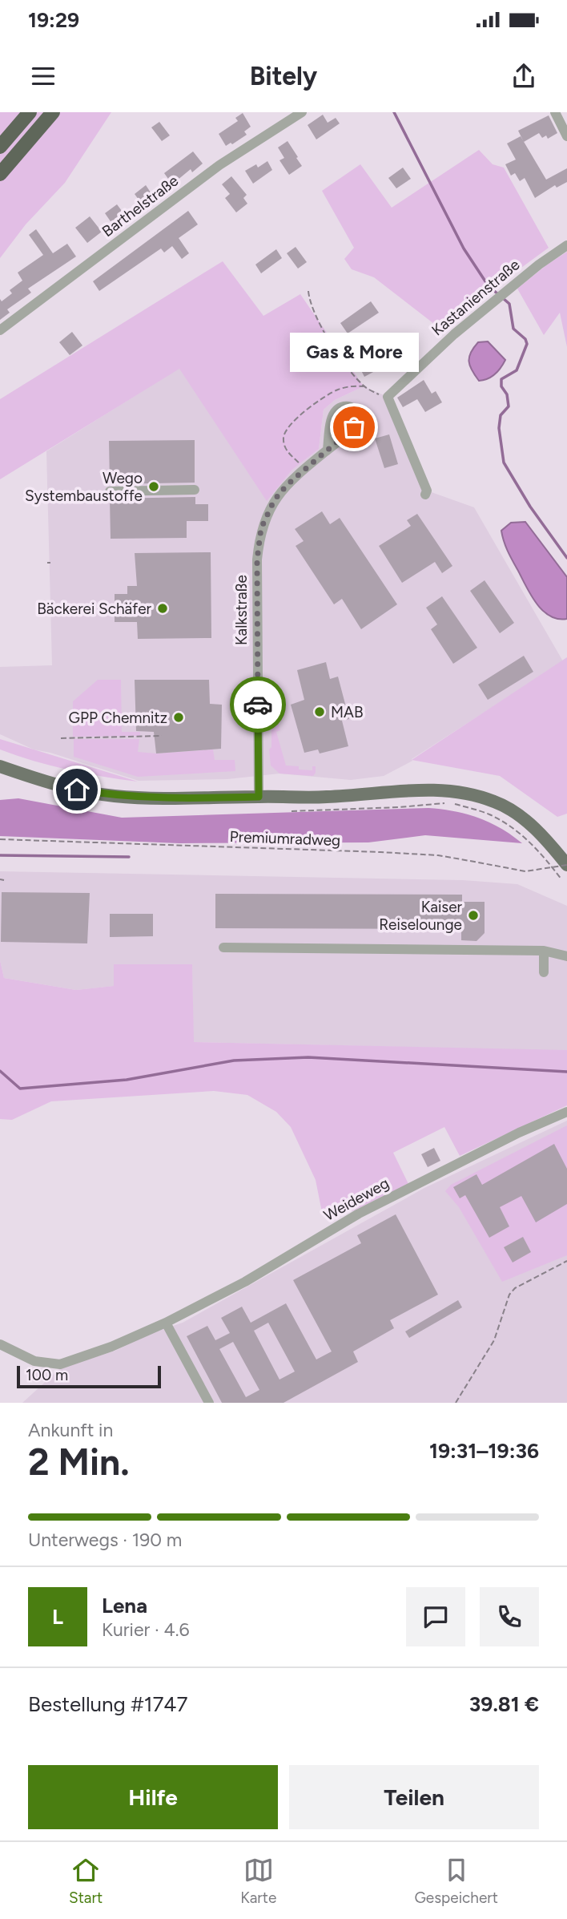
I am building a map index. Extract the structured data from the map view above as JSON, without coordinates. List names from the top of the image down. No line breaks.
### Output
{"streets":{"street":["Barthelstraße","Kastanienstraße","Kalkstraße","Weideweg"],"path":["Premiumradweg"]},"places":["Gas & More","Wego Systembaustoffe","Bäckerei Schäfer","MAB","GPP Chemnitz","Kaiser Reiselounge"],"scale_bar":"100 m","page":{"status":"19:29","header":"Bitely","bubble":"Gas & More","scale":"100 m","heading":["2 Min.","Ankunft in","19:31–19:36"],"panel":["Lena","Kurier · 4.6","Bestellung #1747","39.81 €"],"bar":"Unterwegs · 190 m","round":"L","buttons":["Hilfe","Teilen"],"tabs":["Start","Karte","Gespeichert"]}}
